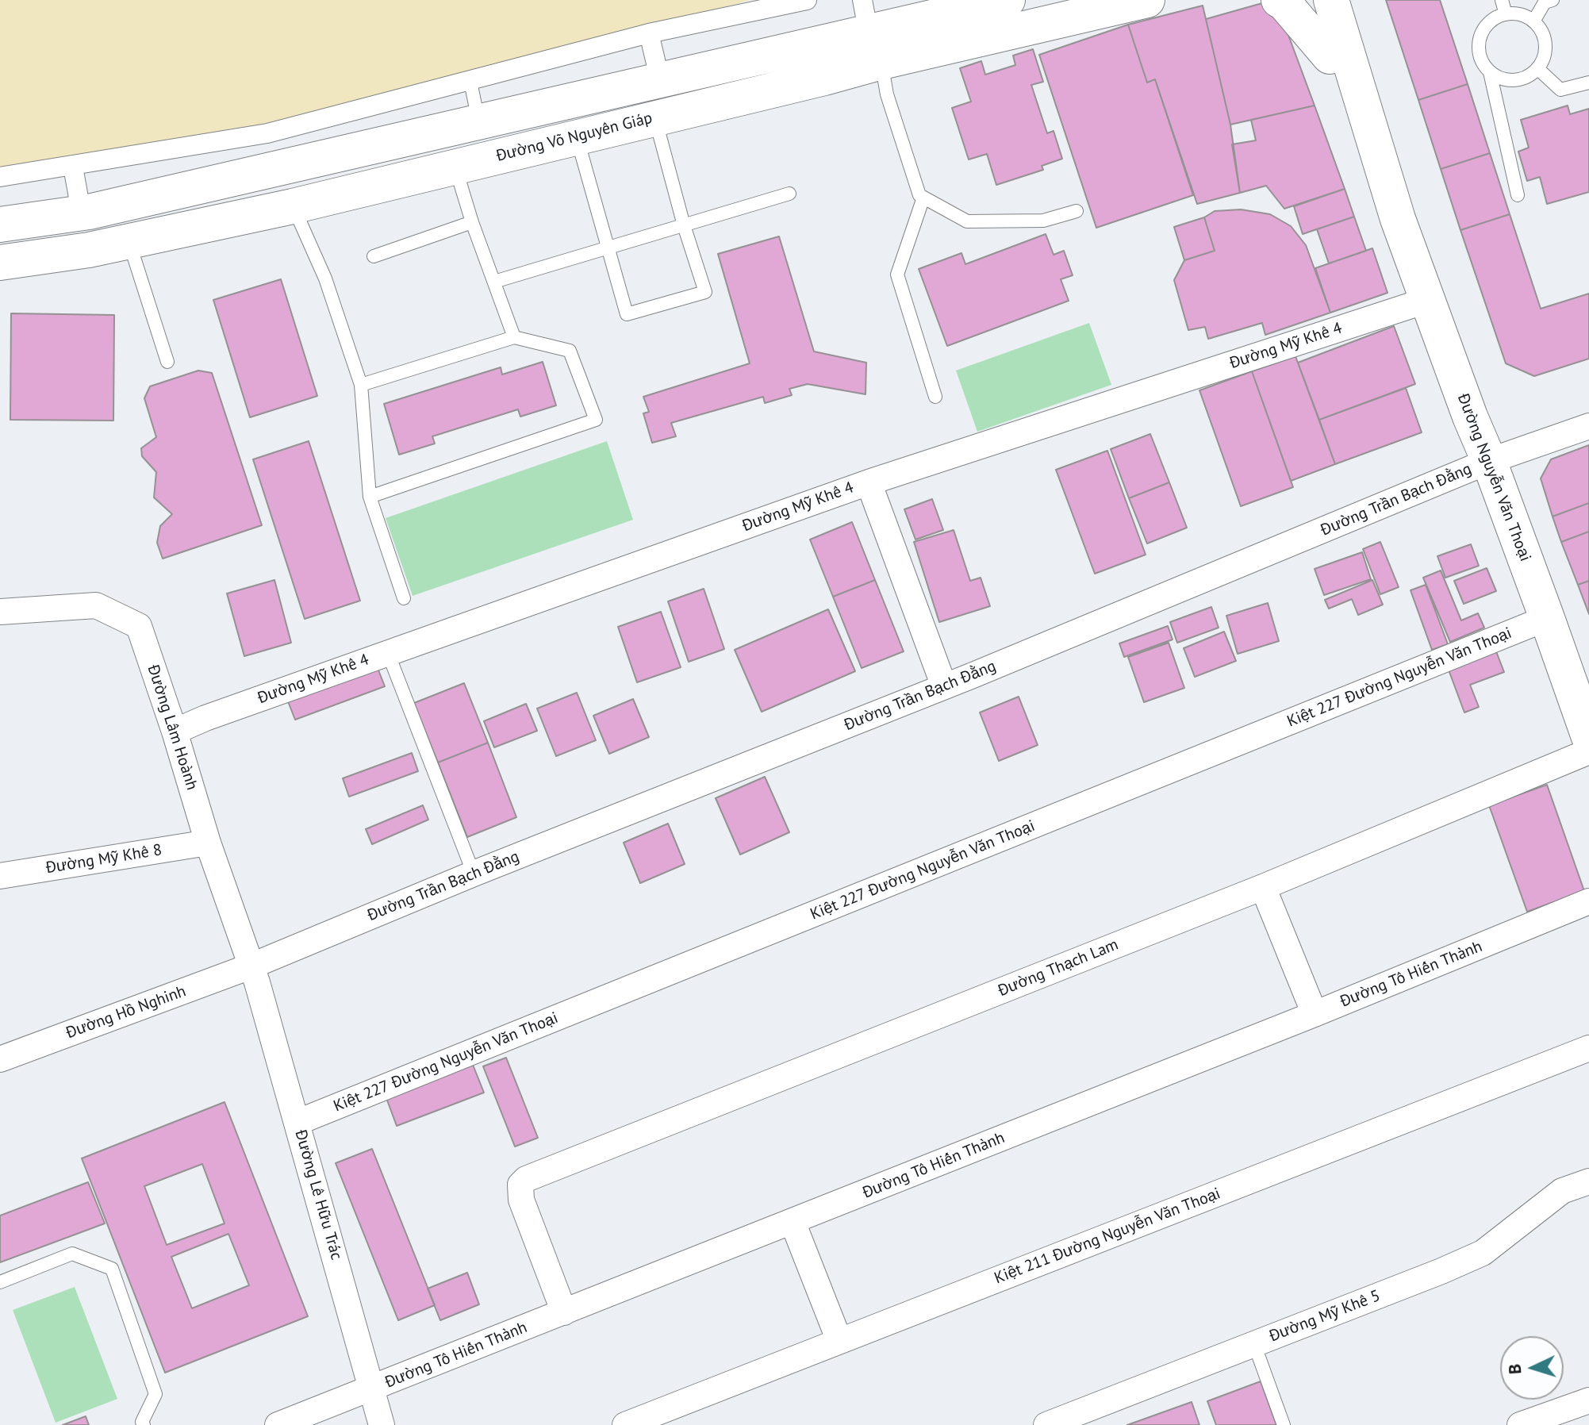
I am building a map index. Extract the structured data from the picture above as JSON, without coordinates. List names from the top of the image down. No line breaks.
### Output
{"streets":{"main road":["Đường Võ Nguyên Giáp","Đường Nguyễn Văn Thoại"],"street":["Đường Mỹ Khê 4","Đường Trần Bạch Đằng","Kiệt 227 Đường Nguyễn Văn Thoại","Đường Lâm Hoành","Đường Mỹ Khê 8","Đường Thạch Lam","Đường Tô Hiến Thành","Đường Hồ Nghinh","Đường Lê Hữu Trác","Kiệt 211 Đường Nguyễn Văn Thoại","Đường Mỹ Khê 5"]},"crossings":[["Đường Mỹ Khê 4","Đường Nguyễn Văn Thoại"],["Đường Mỹ Khê 4","Đường Lâm Hoành"],["Đường Nguyễn Văn Thoại","Đường Trần Bạch Đằng"],["Đường Nguyễn Văn Thoại","Kiệt 227 Đường Nguyễn Văn Thoại"],["Đường Trần Bạch Đằng","Đường Lâm Hoành"],["Đường Trần Bạch Đằng","Đường Hồ Nghinh"],["Đường Trần Bạch Đằng","Đường Lê Hữu Trác"],["Kiệt 227 Đường Nguyễn Văn Thoại","Đường Lê Hữu Trác"],["Đường Lâm Hoành","Đường Mỹ Khê 8"],["Đường Lâm Hoành","Đường Hồ Nghinh"],["Đường Lâm Hoành","Đường Lê Hữu Trác"],["Đường Thạch Lam","Đường Tô Hiến Thành"],["Đường Tô Hiến Thành","Đường Lê Hữu Trác"],["Đường Hồ Nghinh","Đường Lê Hữu Trác"]],"north":"left"}
